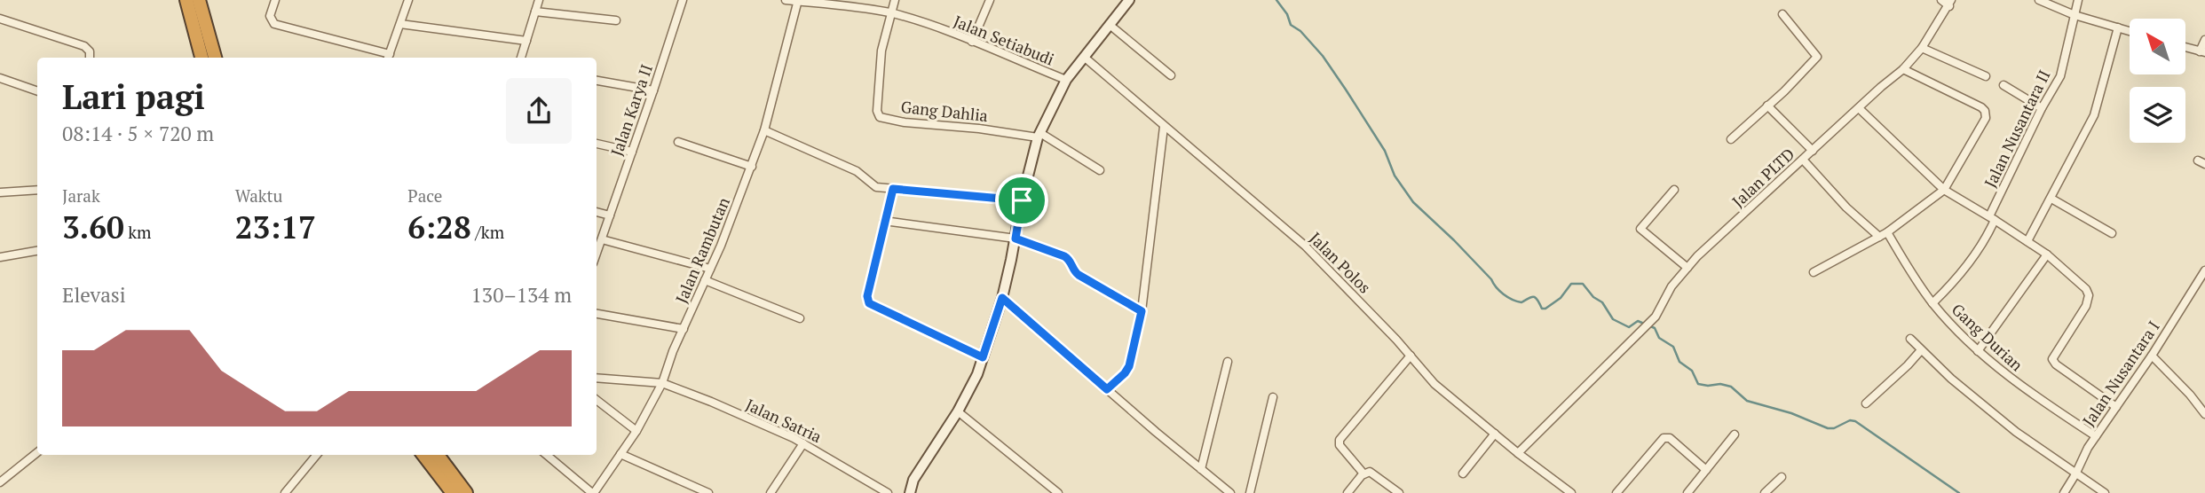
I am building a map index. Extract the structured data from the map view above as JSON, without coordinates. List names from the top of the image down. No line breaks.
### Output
{"streets":{"street":["Jalan Setiabudi","Jalan Karya II","Gang Dahlia","Jalan Nusantara II","Jalan PLTD","Jalan Rambutan","Jalan Polos","Gang Durian","Jalan Nusantara I","Jalan Satria"]},"crossings":[["Jalan Setiabudi","Gang Dahlia"],["Jalan Setiabudi","Jalan Rambutan"],["Jalan Nusantara II","Gang Durian"],["Jalan PLTD","Jalan Polos"],["Jalan Rambutan","Jalan Satria"],["Gang Durian","Jalan Nusantara I"]],"north":"top left","page":{"heading":["Lari pagi","08:14 · 5 × 720 m"],"stats":[["Jarak","3.60 km"],["Waktu","23:17"],["Pace","6:28 /km"]],"chart":["Elevasi","130–134 m"]}}
